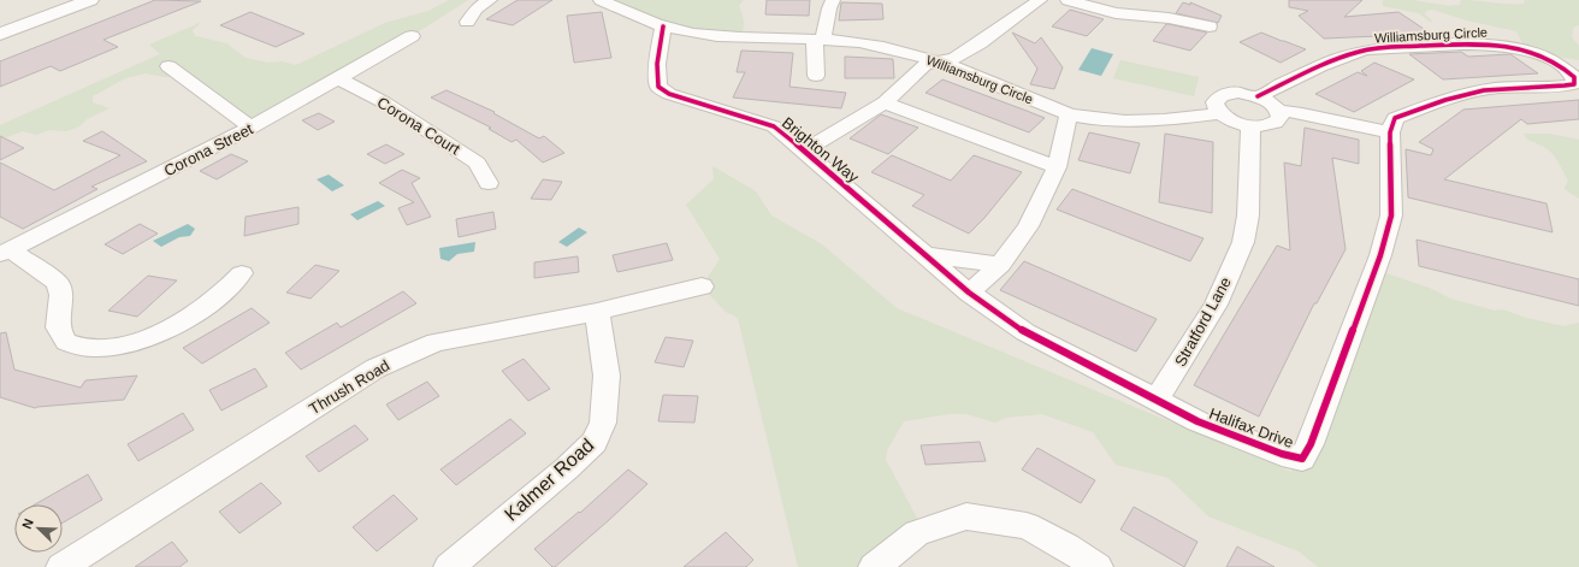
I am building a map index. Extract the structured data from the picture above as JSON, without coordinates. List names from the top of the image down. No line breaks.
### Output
{"streets":{"street":["Williamsburg Circle","Corona Court","Corona Street","Brighton Way","Stratford Lane","Thrush Road","Halifax Drive","Kalmer Road"]},"crossings":[["Williamsburg Circle","Brighton Way"],["Williamsburg Circle","Halifax Drive"],["Corona Court","Corona Street"],["Brighton Way","Halifax Drive"],["Stratford Lane","Halifax Drive"],["Thrush Road","Kalmer Road"]],"north":"top left"}
